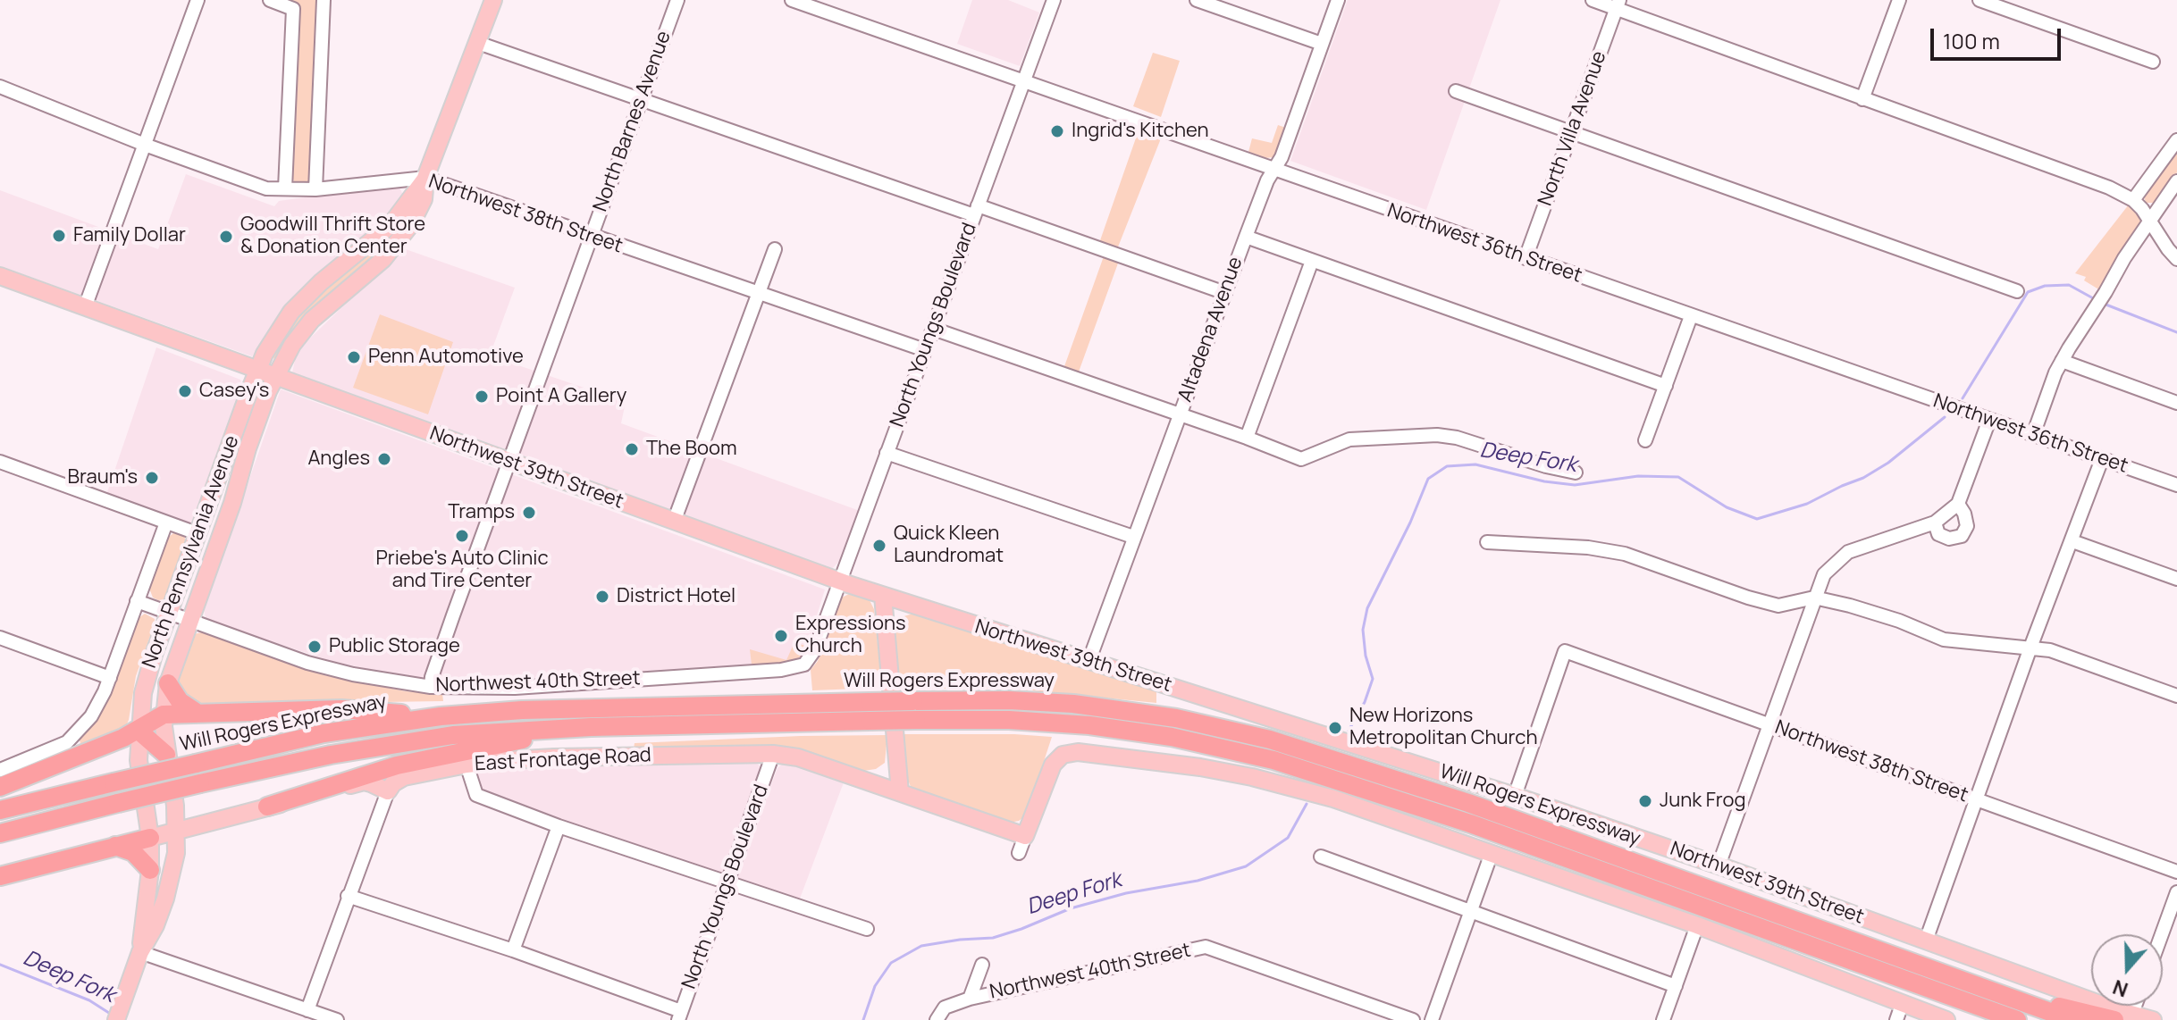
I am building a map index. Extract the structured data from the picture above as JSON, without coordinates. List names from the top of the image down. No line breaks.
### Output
{"streets":{"highway":["Will Rogers Expressway"],"main road":["Northwest 39th Street","North Pennsylvania Avenue","East Frontage Road"],"street":["North Barnes Avenue","North Villa Avenue","Northwest 38th Street","Northwest 36th Street","North Youngs Boulevard","Altadena Avenue","Northwest 40th Street"]},"crossings":[["North Barnes Avenue","Northwest 38th Street"],["North Barnes Avenue","Northwest 39th Street"],["North Barnes Avenue","Northwest 40th Street"],["North Villa Avenue","Northwest 36th Street"],["Northwest 38th Street","North Youngs Boulevard"],["Northwest 38th Street","Northwest 39th Street"],["Northwest 38th Street","North Pennsylvania Avenue"],["Northwest 36th Street","North Youngs Boulevard"],["Northwest 36th Street","Altadena Avenue"],["North Youngs Boulevard","Northwest 39th Street"],["North Youngs Boulevard","Northwest 40th Street"],["North Youngs Boulevard","East Frontage Road"],["Altadena Avenue","Northwest 39th Street"],["Northwest 39th Street","North Pennsylvania Avenue"],["North Pennsylvania Avenue","Northwest 40th Street"]],"water":["Deep Fork"],"places":["Ingrid's Kitchen","Family Dollar","Goodwill Thrift Store & Donation Center","Penn Automotive","Casey's","Point A Gallery","The Boom","Angles","Braum's","Tramps","Priebe's Auto Clinic and Tire Center","Quick Kleen Laundromat","District Hotel","Expressions Church","Public Storage","New Horizons Metropolitan Church","Junk Frog"],"scale_bar":"100 m","north":"bottom"}
